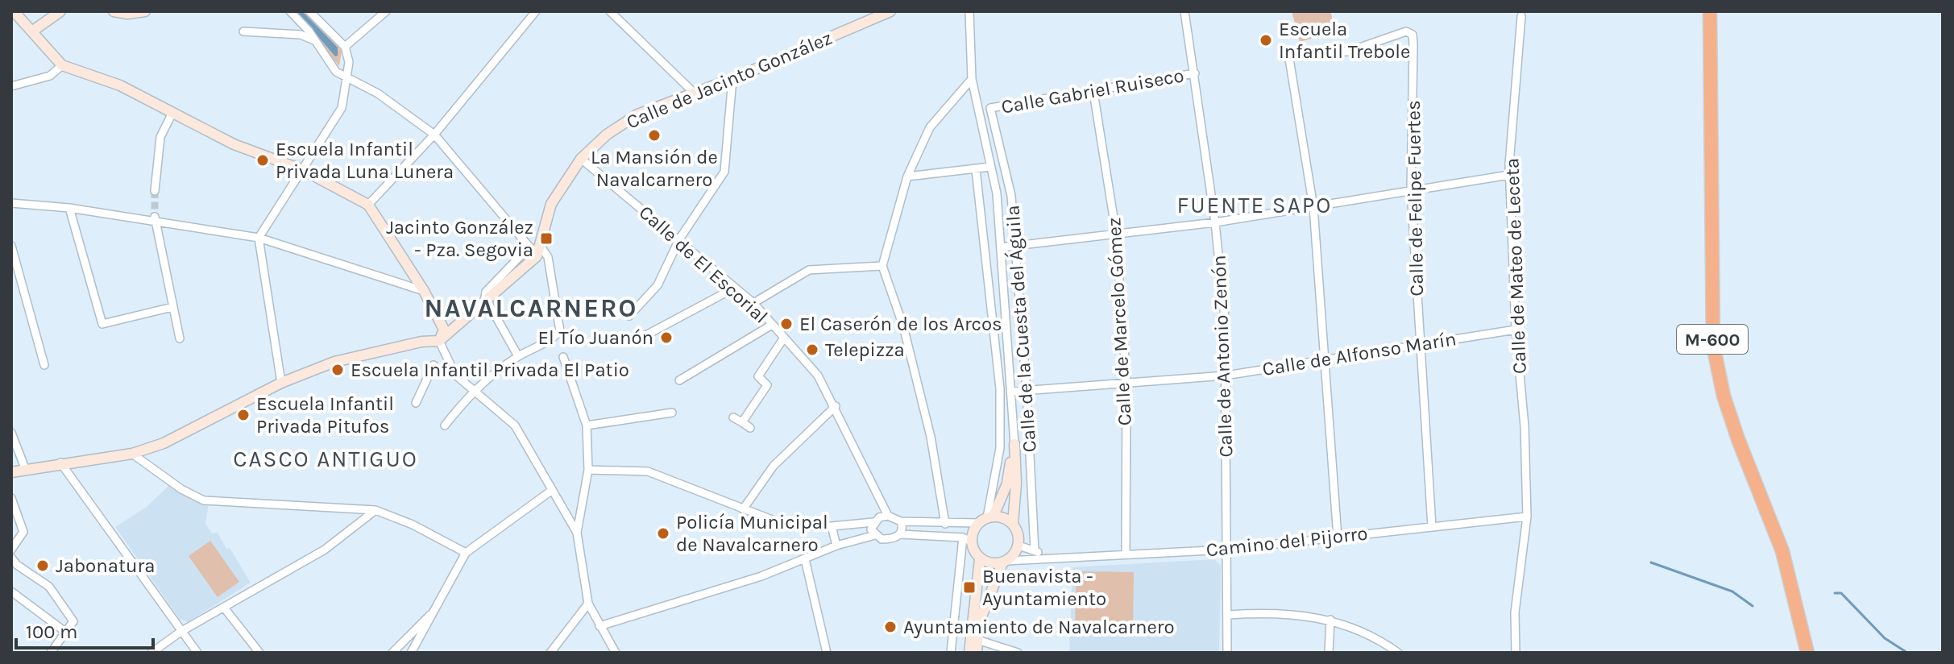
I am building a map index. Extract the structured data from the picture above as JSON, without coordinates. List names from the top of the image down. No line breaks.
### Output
{"streets":{"highway":["M-600"],"street":["Calle de Jacinto González","Calle Gabriel Ruiseco","Calle de Felipe Fuertes","Calle de El Escorial","Calle de Mateo de Leceta","Calle de Marcelo Gómez","Calle de la Cuesta del Águila","Calle de Alfonso Marín","Calle de Antonio Zenón","Camino del Pijorro"]},"crossings":[["Calle de Jacinto González","Calle de El Escorial"],["Calle Gabriel Ruiseco","Calle de Marcelo Gómez"],["Calle Gabriel Ruiseco","Calle de la Cuesta del Águila"],["Calle Gabriel Ruiseco","Calle de Antonio Zenón"],["Calle de Felipe Fuertes","Calle de Alfonso Marín"],["Calle de Felipe Fuertes","Camino del Pijorro"],["Calle de Mateo de Leceta","Calle de Alfonso Marín"],["Calle de Mateo de Leceta","Camino del Pijorro"],["Calle de Marcelo Gómez","Calle de Alfonso Marín"],["Calle de Marcelo Gómez","Camino del Pijorro"],["Calle de la Cuesta del Águila","Calle de Alfonso Marín"],["Calle de la Cuesta del Águila","Camino del Pijorro"],["Calle de Alfonso Marín","Calle de Antonio Zenón"],["Calle de Antonio Zenón","Camino del Pijorro"]],"districts":["FUENTE SAPO","NAVALCARNERO","CASCO ANTIGUO"],"places":{"other":["Escuela Infantil Trebole","La Mansión de Navalcarnero","Escuela Infantil Privada Luna Lunera","El Caserón de los Arcos","El Tío Juanón","Telepizza","Escuela Infantil Privada El Patio","Escuela Infantil Privada Pitufos","Policía Municipal de Navalcarnero","Jabonatura","Ayuntamiento de Navalcarnero"],"transit":["Jacinto González - Pza. Segovia","Buenavista - Ayuntamiento"]},"scale_bar":"100 m"}
